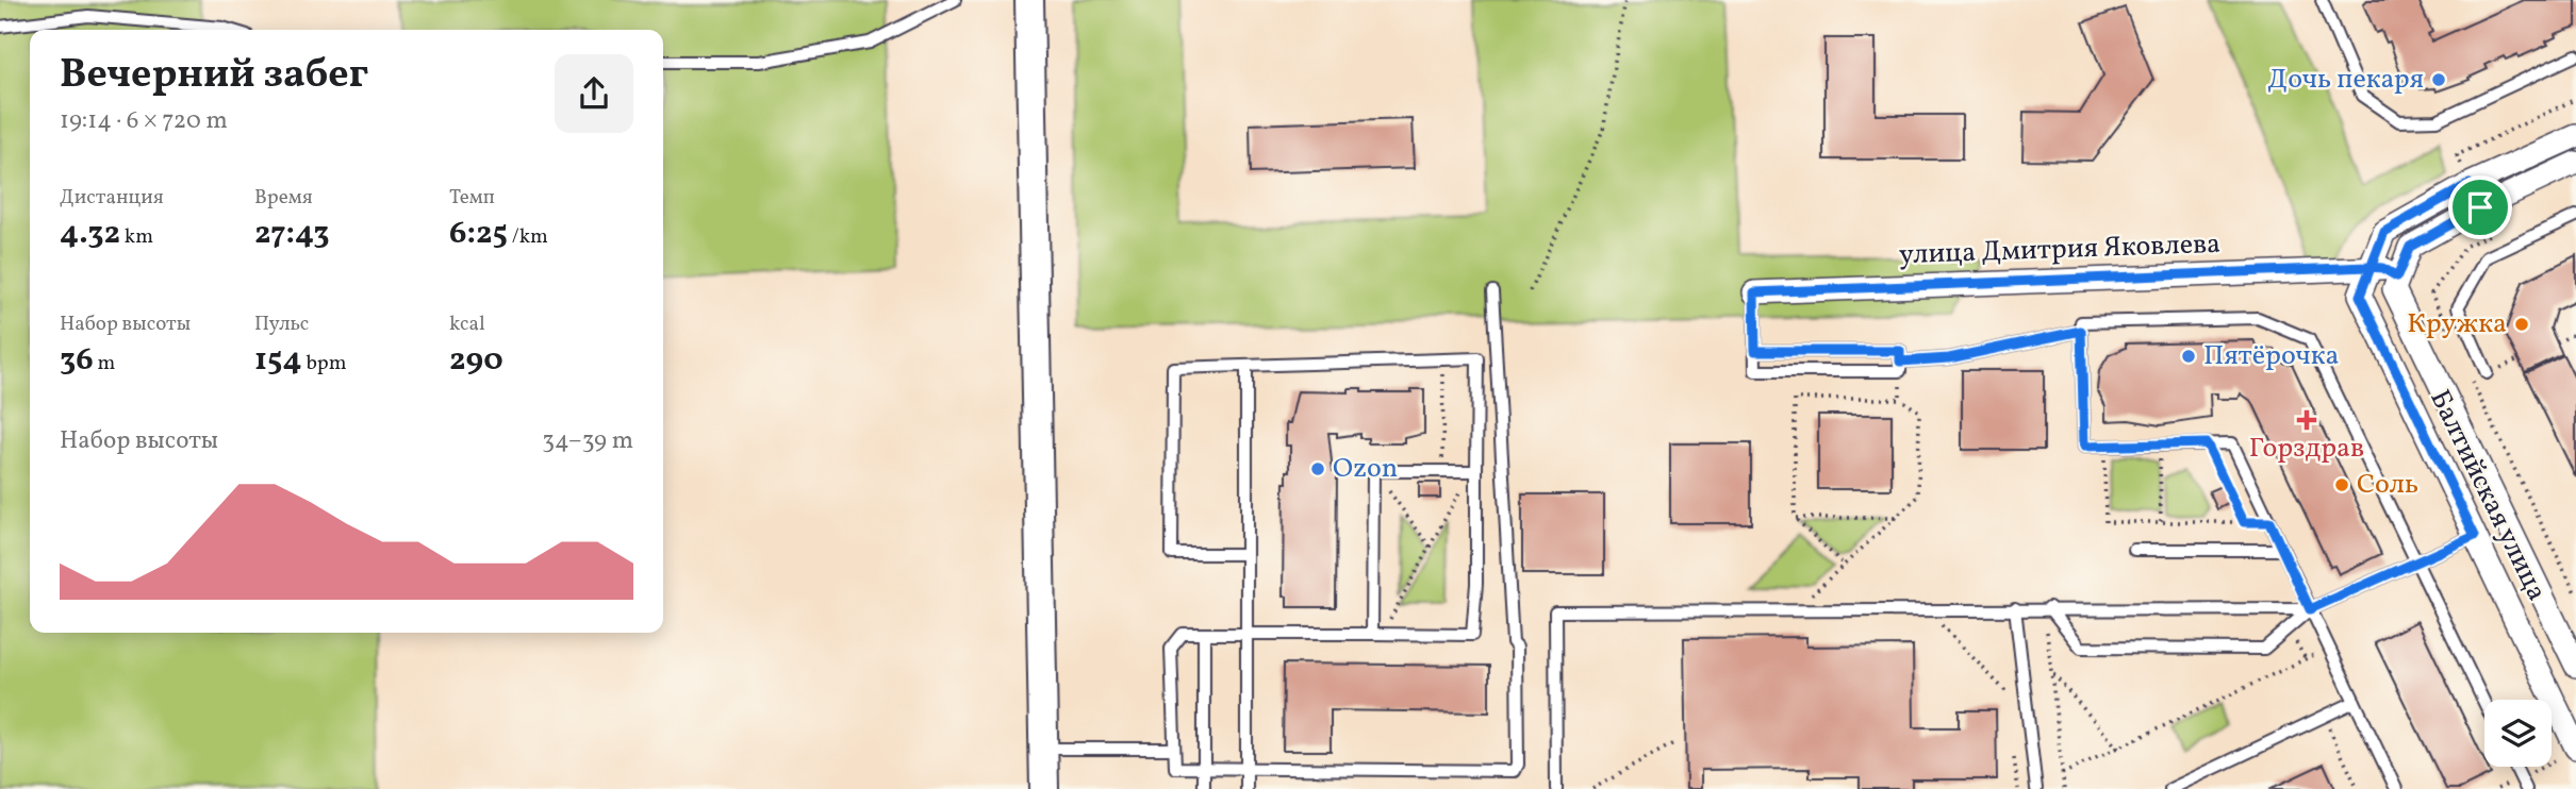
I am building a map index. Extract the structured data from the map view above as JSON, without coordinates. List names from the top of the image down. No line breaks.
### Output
{"streets":{"street":["улица Дмитрия Яковлева","Балтийская улица"]},"crossings":[["улица Дмитрия Яковлева","Балтийская улица"]],"places":{"other":["Дочь пекаря","Кружка","Пятёрочка","Ozon","Соль"],"health":["Горздрав"]},"page":{"heading":["Вечерний забег","19:14 · 6 × 720 m"],"stats":[["Дистанция","4.32 km"],["Время","27:43"],["Темп","6:25 /km"],["Набор высоты","36 m"],["Пульс","154 bpm"],["kcal","290"]],"chart":["Набор высоты","34–39 m"]}}
